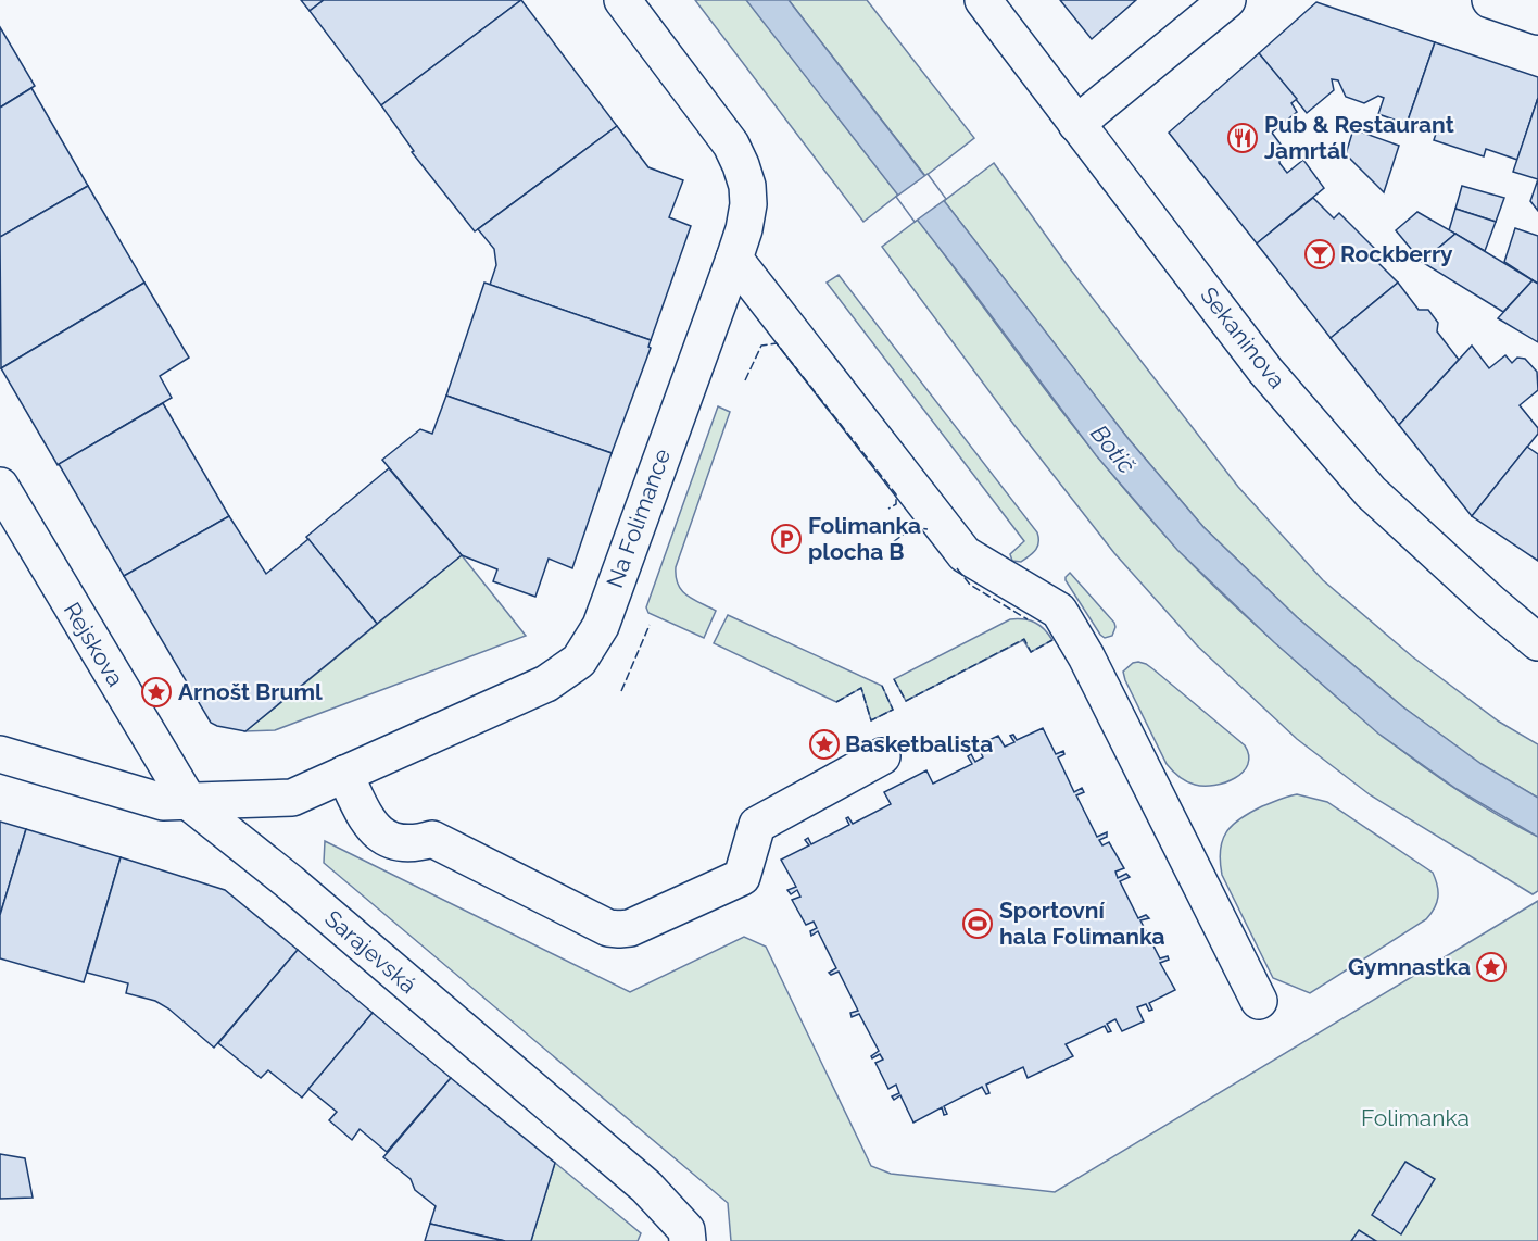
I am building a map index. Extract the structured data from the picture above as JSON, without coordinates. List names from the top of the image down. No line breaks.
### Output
{"streets":{"street":["Sekaninova","Na Folimance","Rejskova","Sarajevská"]},"crossings":[["Na Folimance","Rejskova"],["Na Folimance","Sarajevská"],["Rejskova","Sarajevská"]],"water":["Botič"],"parks":["Folimanka"],"places":{"restaurant":["Pub & Restaurant Jamrtál"],"bar":["Rockberry"],"parking":["Folimanka plocha B"],"place":["Arnošt Bruml","Basketbalista","Gymnastka"],"sports":["Sportovní hala Folimanka"]}}
